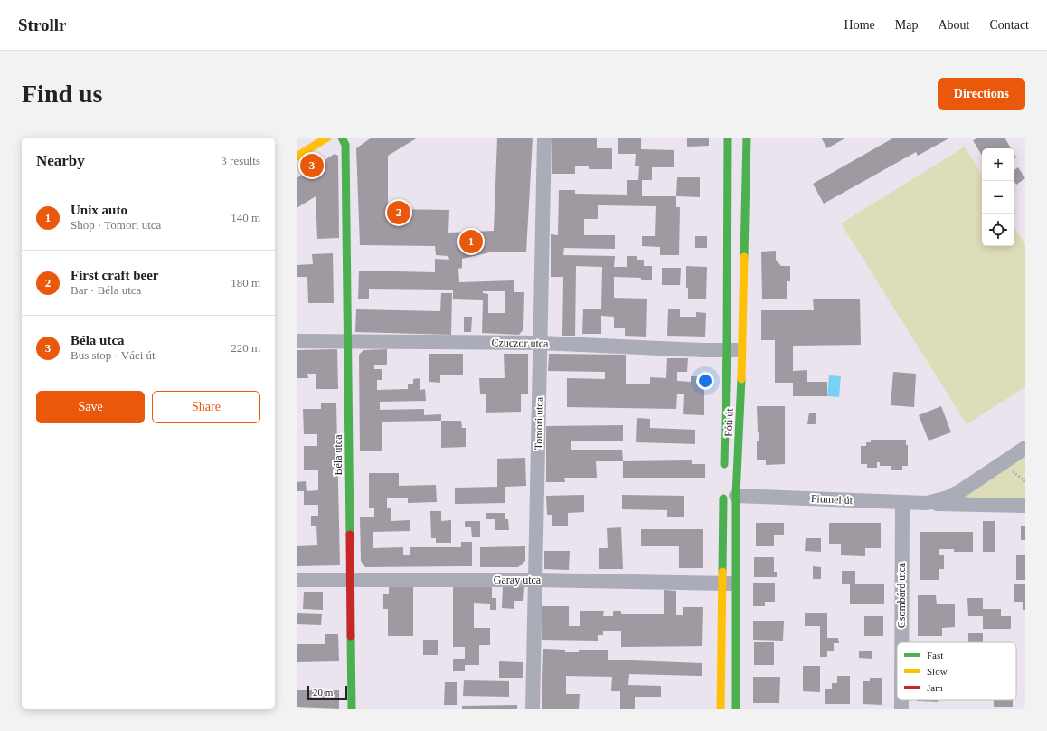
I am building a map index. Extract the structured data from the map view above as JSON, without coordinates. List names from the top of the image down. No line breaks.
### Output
{"streets":{"street":["Czuczor utca","Fóti út","Tomori utca","Béla utca","Fiumei út","Garay utca","Csombárd utca"]},"crossings":[["Czuczor utca","Fóti út"],["Czuczor utca","Tomori utca"],["Czuczor utca","Béla utca"],["Fóti út","Fiumei út"],["Fóti út","Garay utca"],["Tomori utca","Garay utca"],["Béla utca","Garay utca"],["Fiumei út","Csombárd utca"]],"legend":["Fast","Slow","Jam"],"scale_bar":"20 m","page":{"header":"Strollr","nav":["Home","Map","About","Contact"],"buttons":["Directions",["Save","Share"]],"title":"Find us","heading":["Nearby","3 results"],"map_buttons":["+","−"],"pins":["3","2","1"],"list":[{"mark":"1","name":"Unix auto","note":"Shop · Tomori utca","value":"140 m"},{"mark":"2","name":"First craft beer","note":"Bar · Béla utca","value":"180 m"},{"mark":"3","name":"Béla utca","note":"Bus stop · Váci út","value":"220 m"}],"scale":"20 m"}}
